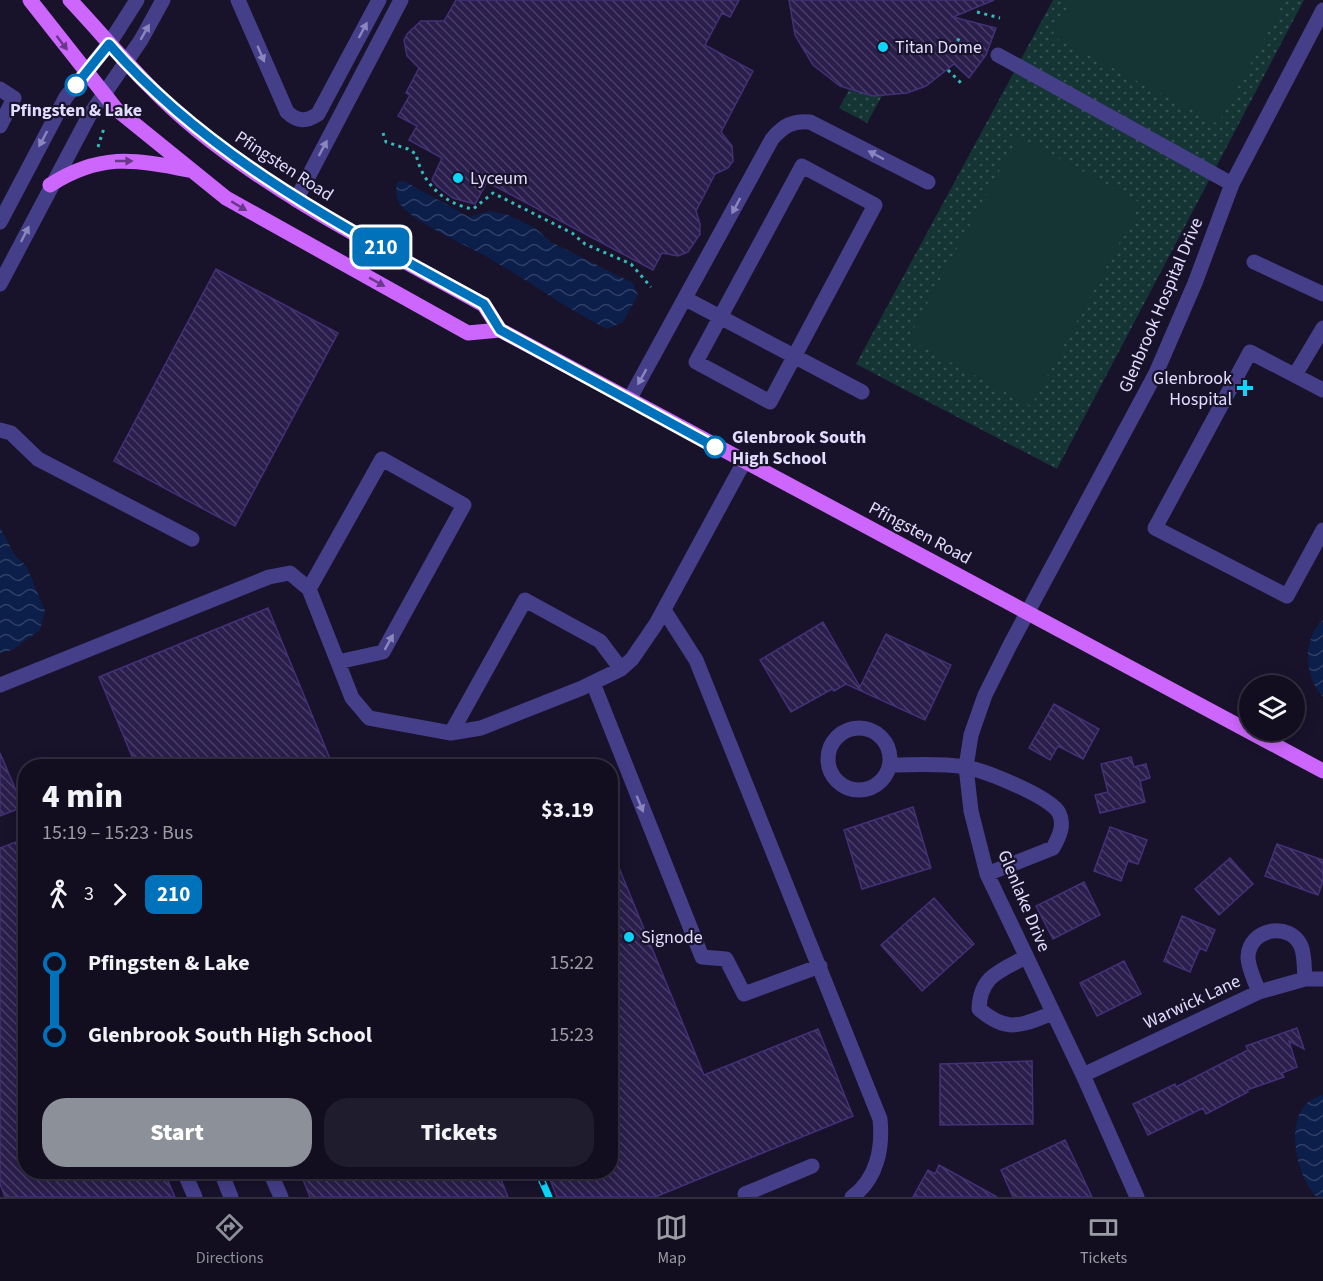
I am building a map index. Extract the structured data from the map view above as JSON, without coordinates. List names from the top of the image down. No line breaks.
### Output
{"streets":{"main road":["Pfingsten Road"],"street":["Glenbrook Hospital Drive","Glenlake Drive","Warwick Lane"]},"crossings":[["Pfingsten Road","Glenbrook Hospital Drive"],["Pfingsten Road","Glenlake Drive"],["Glenbrook Hospital Drive","Glenlake Drive"],["Glenlake Drive","Warwick Lane"]],"places":{"other":["Titan Dome","Pfingsten & Lake","Lyceum","Glenbrook South High School","Signode"],"health":["Glenbrook Hospital"]},"lines":["bus line 210"],"page":{"on_map":"210","heading":["4 min","15:19 – 15:23 · Bus","$3.19"],"legs":["3","210"],"list":[{"name":"Pfingsten & Lake","value":"15:22"},{"name":"Glenbrook South High School","value":"15:23"}],"buttons":["Start","Tickets"],"tabs":["Directions","Map","Tickets"]}}
